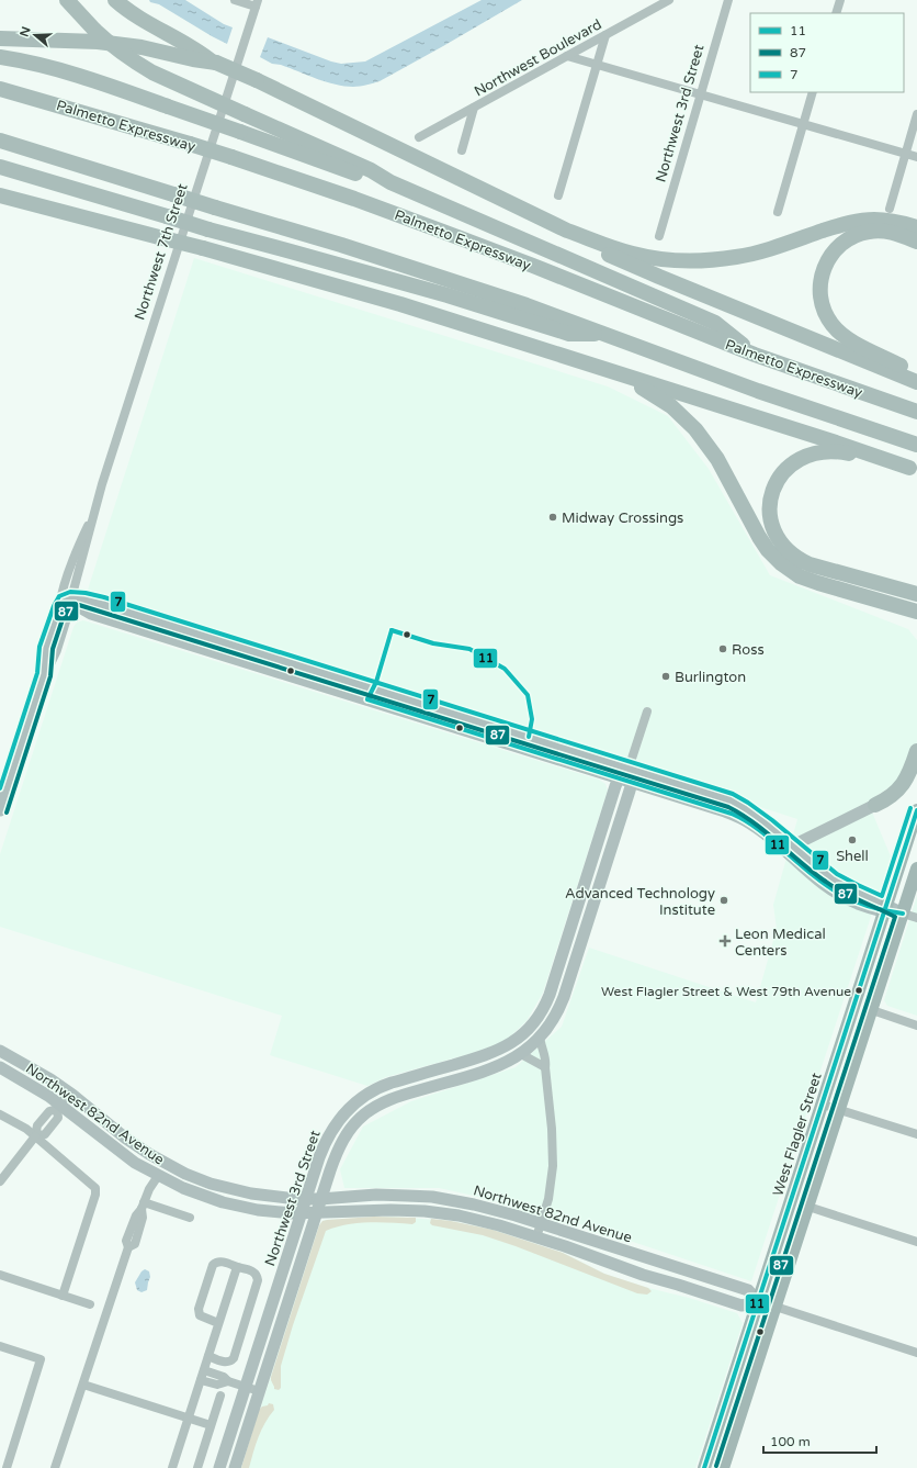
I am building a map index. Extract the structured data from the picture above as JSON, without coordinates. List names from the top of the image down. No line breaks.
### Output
{"streets":{"highway":["Palmetto Expressway"],"main road":["West Flagler Street"],"street":["Northwest Boulevard","Northwest 3rd Street","Northwest 7th Street","Northwest 82nd Avenue"]},"crossings":[["Northwest 3rd Street","Northwest 82nd Avenue"],["Northwest 82nd Avenue","West Flagler Street"]],"places":{"other":["Midway Crossings","Ross","Burlington","Shell","Advanced Technology Institute","West Flagler Street & West 79th Avenue"],"health":["Leon Medical Centers"]},"lines":["transit line 7","transit line 87","transit line 11"],"legend":["11","87","7"],"scale_bar":"100 m","north":"left"}
